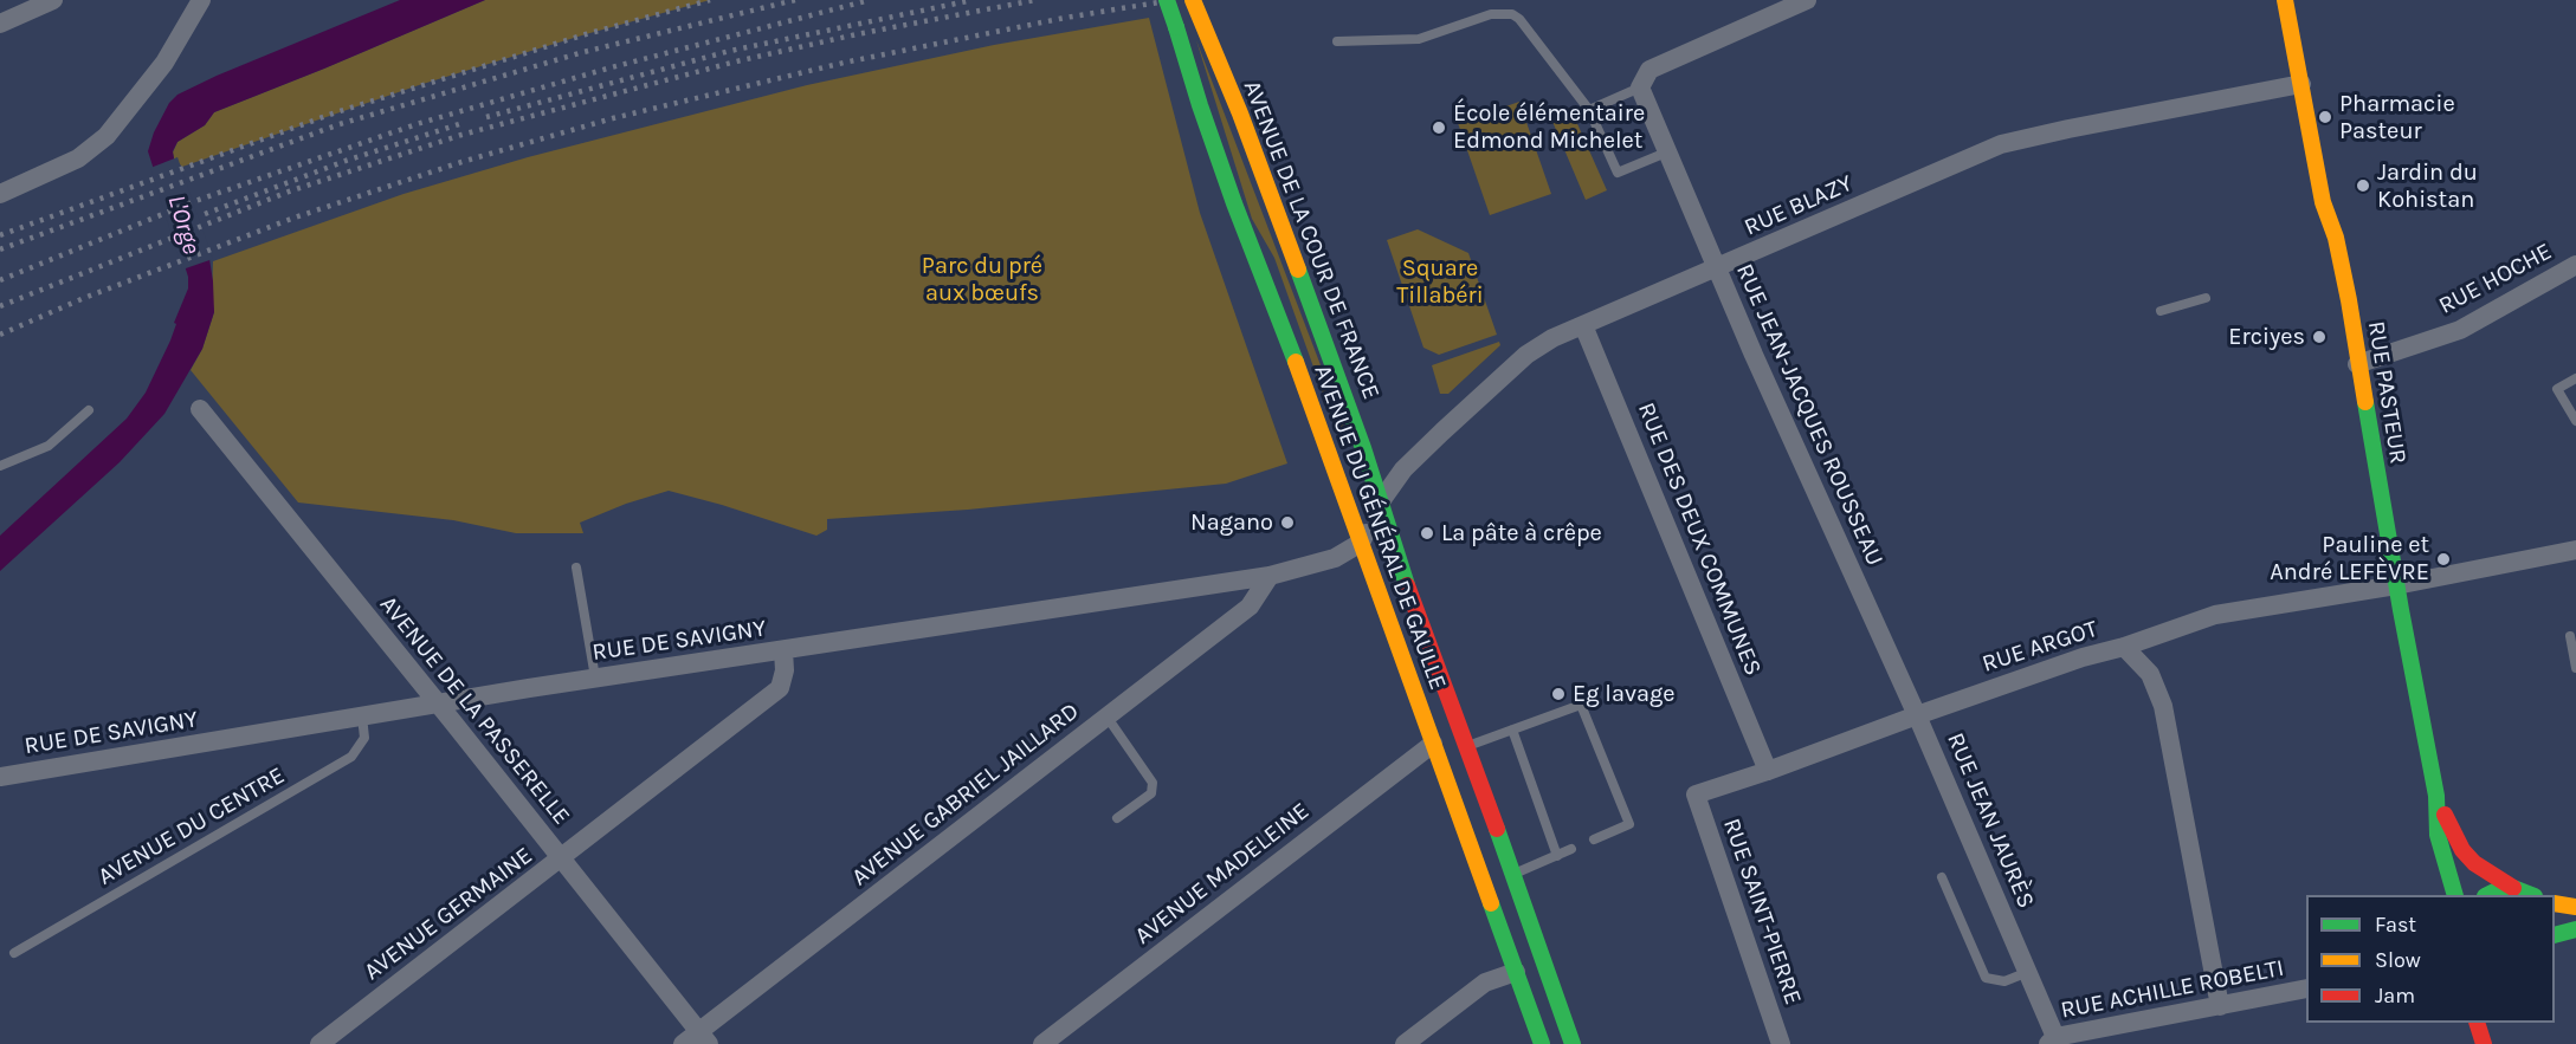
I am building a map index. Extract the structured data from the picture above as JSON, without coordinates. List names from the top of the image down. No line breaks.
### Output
{"streets":{"main road":["AVENUE DE LA COUR DE FRANCE","RUE PASTEUR","AVENUE DU GÉNÉRAL DE GAULLE"],"street":["RUE BLAZY","RUE HOCHE","RUE JEAN-JACQUES ROUSSEAU","RUE DES DEUX COMMUNES","RUE DE SAVIGNY","RUE ARGOT","AVENUE DE LA PASSERELLE","AVENUE GABRIEL JAILLARD","RUE JEAN JAURÈS","AVENUE MADELEINE","RUE SAINT-PIERRE","AVENUE GERMAINE","RUE ACHILLE ROBELTI"],"lane":["AVENUE DU CENTRE"]},"crossings":[["RUE BLAZY","AVENUE DE LA COUR DE FRANCE"],["RUE BLAZY","RUE PASTEUR"],["RUE BLAZY","RUE JEAN-JACQUES ROUSSEAU"],["RUE BLAZY","RUE DES DEUX COMMUNES"],["RUE HOCHE","RUE PASTEUR"],["RUE JEAN-JACQUES ROUSSEAU","RUE JEAN JAURÈS"],["AVENUE DU GÉNÉRAL DE GAULLE","RUE DE SAVIGNY"],["AVENUE DU GÉNÉRAL DE GAULLE","AVENUE MADELEINE"],["RUE DES DEUX COMMUNES","RUE ARGOT"],["RUE DE SAVIGNY","AVENUE DE LA PASSERELLE"],["RUE DE SAVIGNY","AVENUE GABRIEL JAILLARD"],["RUE DE SAVIGNY","AVENUE DU CENTRE"],["RUE DE SAVIGNY","AVENUE GERMAINE"],["RUE ARGOT","RUE JEAN JAURÈS"],["RUE ARGOT","RUE SAINT-PIERRE"],["RUE ARGOT","RUE ACHILLE ROBELTI"],["AVENUE DE LA PASSERELLE","AVENUE GABRIEL JAILLARD"],["AVENUE DE LA PASSERELLE","AVENUE GERMAINE"],["RUE JEAN JAURÈS","RUE ACHILLE ROBELTI"]],"water":["L'Orge"],"parks":["Parc du pré aux bœufs","Square Tillabéri"],"places":["Pharmacie Pasteur","École élémentaire Edmond Michelet","Jardin du Kohistan","Erciyes","Nagano","La pâte à crêpe","Pauline et André LEFÈVRE","Eg lavage"],"legend":["Fast","Slow","Jam"]}
